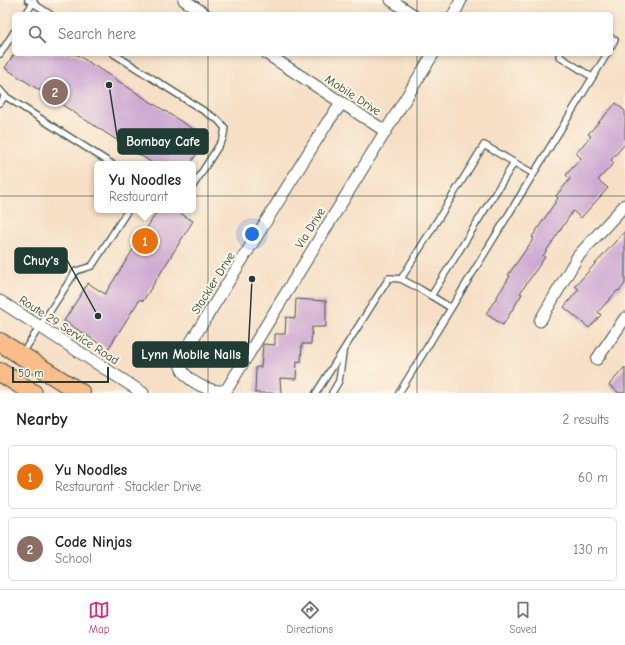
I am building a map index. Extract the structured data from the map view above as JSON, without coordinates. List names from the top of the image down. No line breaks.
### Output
{"streets":{"street":["Mobile Drive","Via Drive","Stackler Drive","Route 29 Service Road"]},"crossings":[["Mobile Drive","Via Drive"],["Mobile Drive","Stackler Drive"],["Via Drive","Stackler Drive"]],"places":["Bombay Cafe","Lynn Mobile Nails","Chuy's"],"scale_bar":"50 m","page":{"search":"Search here","pins":["2","1"],"popup":["Yu Noodles","Restaurant"],"scale":"50 m","heading":["Nearby","2 results"],"list":[{"mark":"1","name":"Yu Noodles","note":"Restaurant · Stackler Drive","value":"60 m"},{"mark":"2","name":"Code Ninjas","note":"School","value":"130 m"}],"nav":["Map","Directions","Saved"]}}
